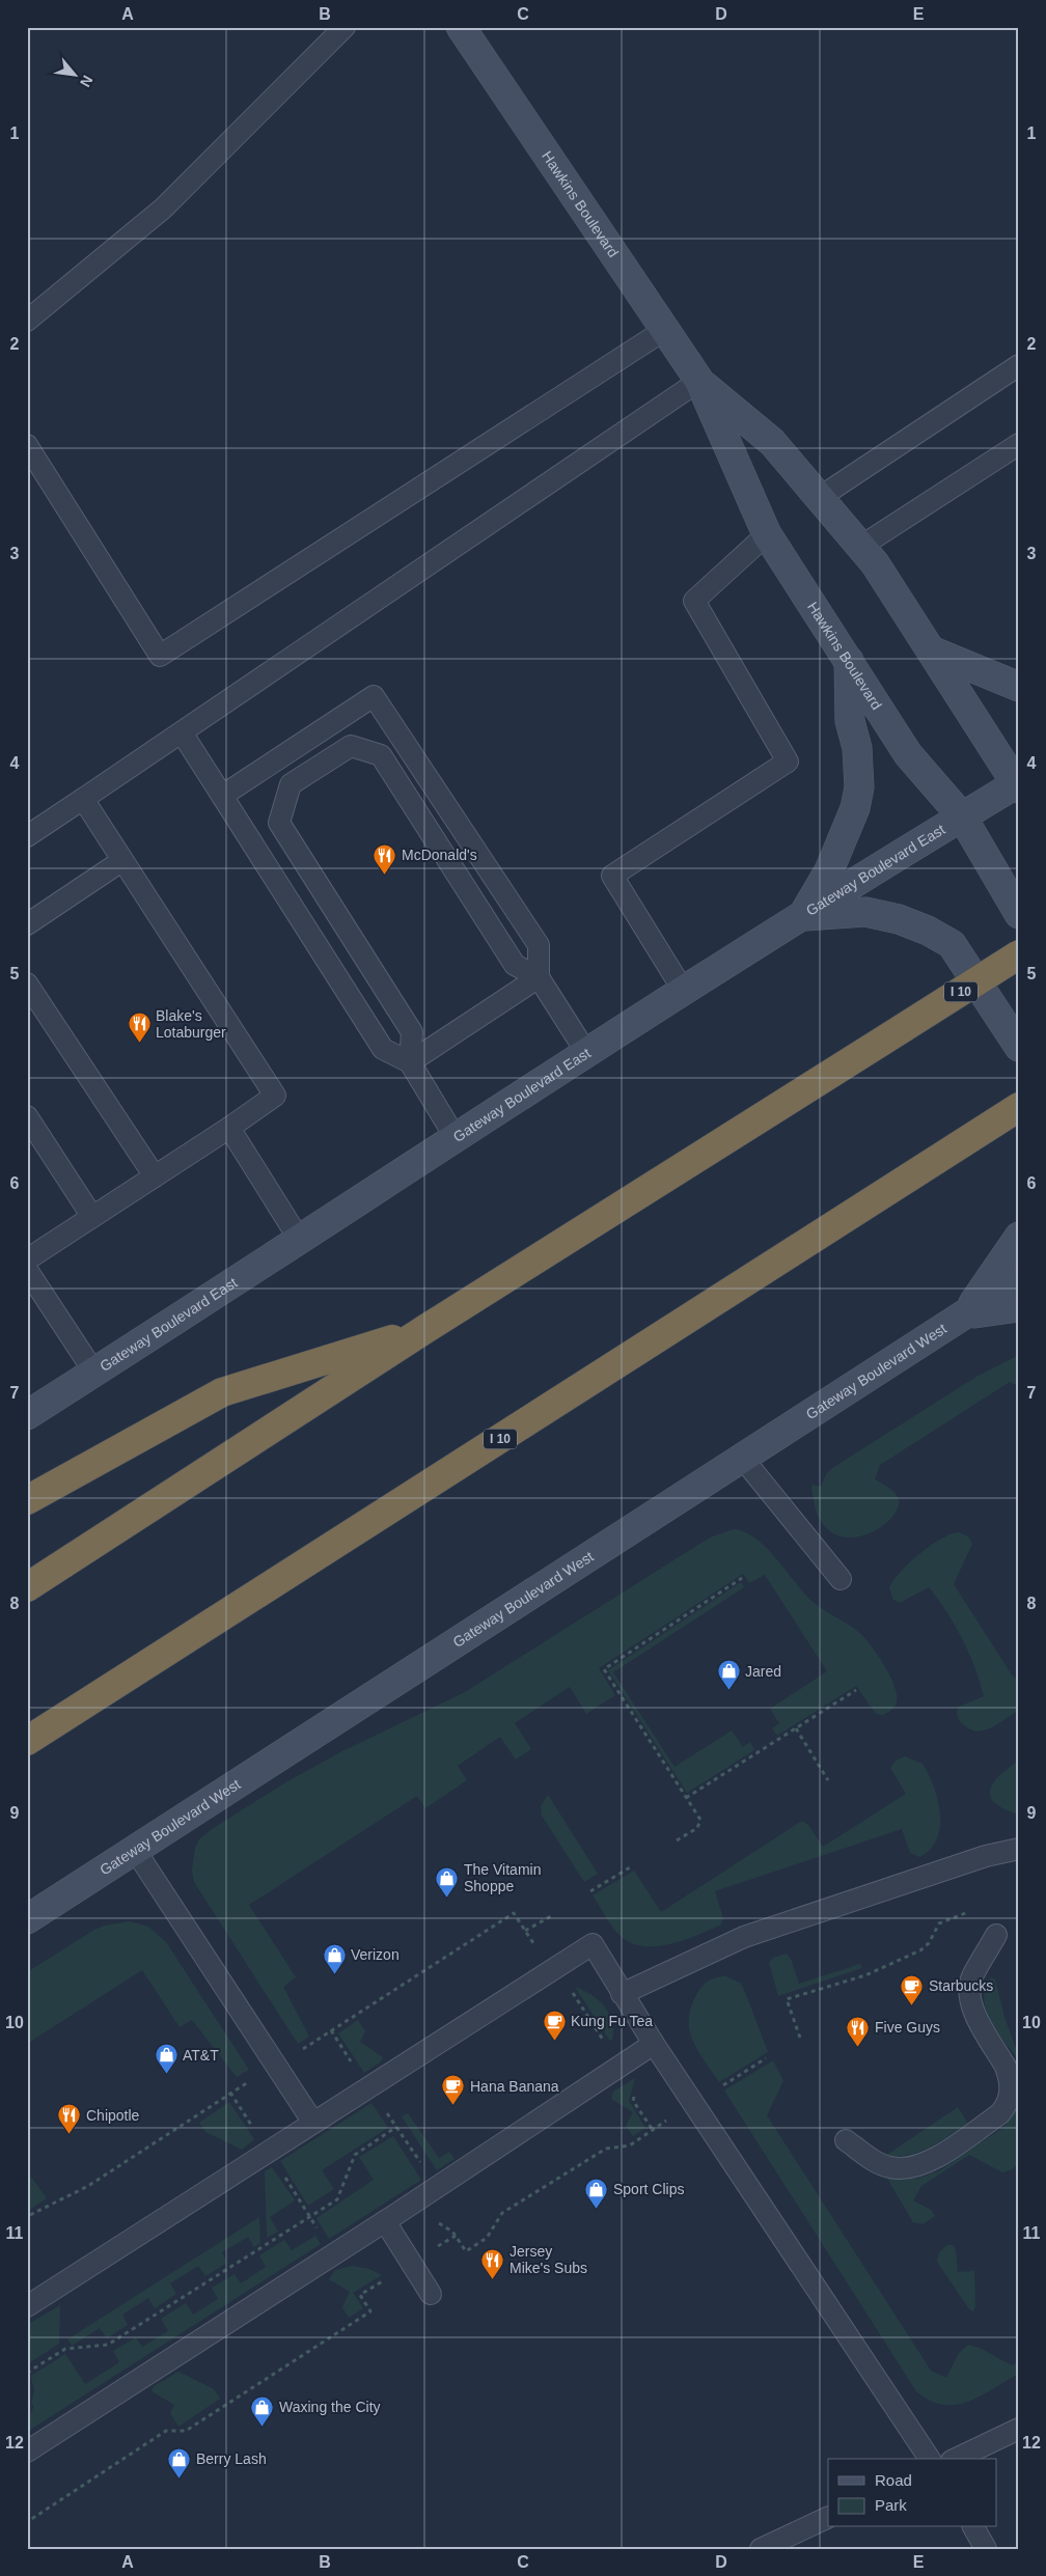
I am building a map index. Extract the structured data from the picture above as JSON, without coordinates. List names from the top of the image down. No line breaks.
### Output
{"streets":{"highway":["I 10"],"main road":["Hawkins Boulevard","Gateway Boulevard East","Gateway Boulevard West"]},"crossings":[["Hawkins Boulevard","Gateway Boulevard East"]],"places":{"restaurant":["McDonald's","Blake's Lotaburger","Five Guys","Chipotle","Jersey Mike's Subs"],"shop":["Jared","The Vitamin Shoppe","Verizon","AT&T","Sport Clips","Waxing the City","Berry Lash"],"cafe":["Starbucks","Kung Fu Tea","Hana Banana"]},"legend":["Road","Park"],"north":"bottom right","grid":{"columns":["A","B","C","D","E"],"rows":["1","2","3","4","5","6","7","8","9","10","11","12"]}}
